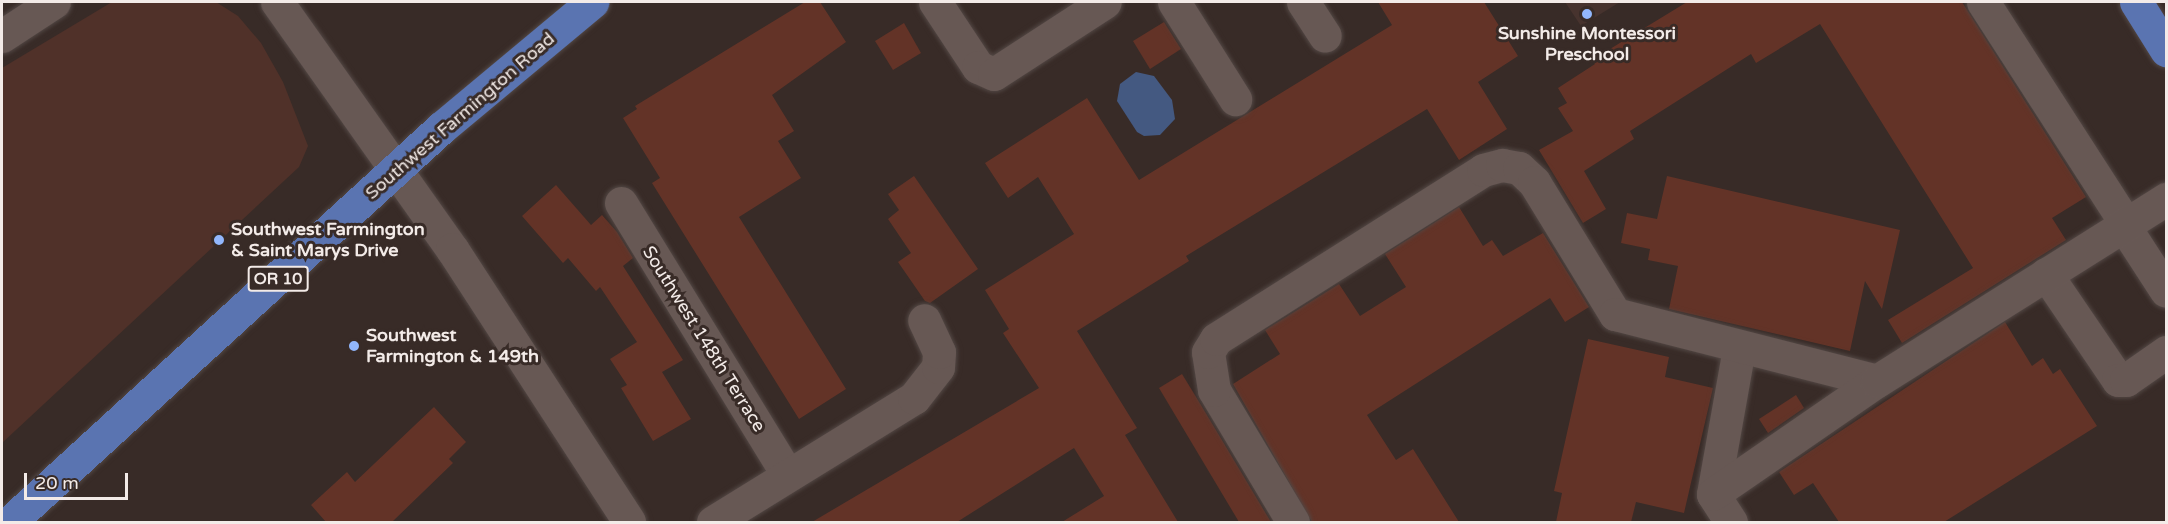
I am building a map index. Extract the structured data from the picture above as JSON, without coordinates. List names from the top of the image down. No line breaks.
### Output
{"streets":{"main road":["Southwest Farmington Road","OR 10"],"street":["Southwest 148th Terrace"]},"places":["Sunshine Montessori Preschool","Southwest Farmington & Saint Marys Drive","Southwest Farmington & 149th"],"scale_bar":"20 m"}
